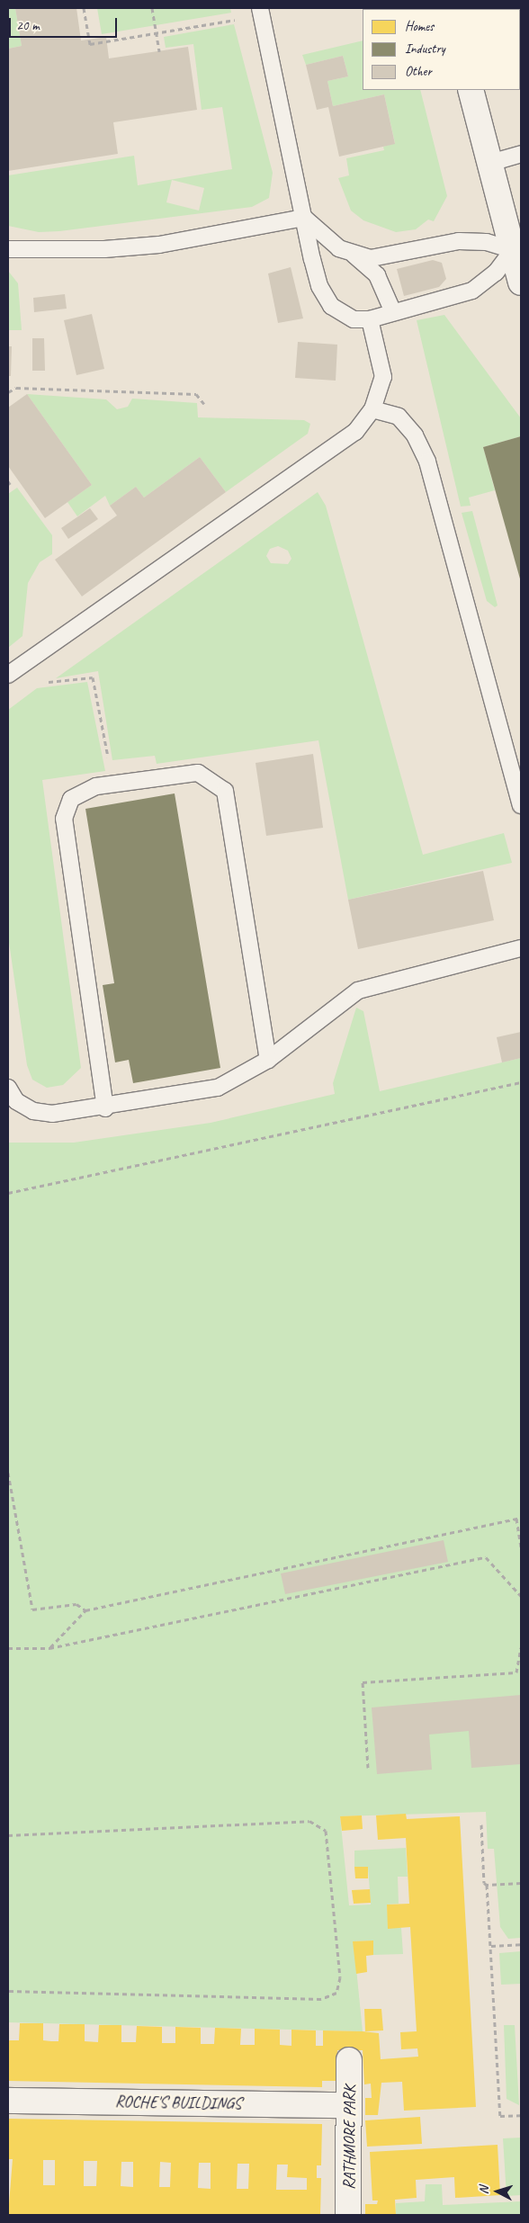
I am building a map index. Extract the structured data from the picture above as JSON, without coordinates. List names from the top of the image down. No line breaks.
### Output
{"streets":{"street":["ROCHE'S BUILDINGS","RATHMORE PARK"]},"crossings":[["ROCHE'S BUILDINGS","RATHMORE PARK"]],"legend":["Homes","Industry","Other"],"scale_bar":"20 m","north":"left"}
